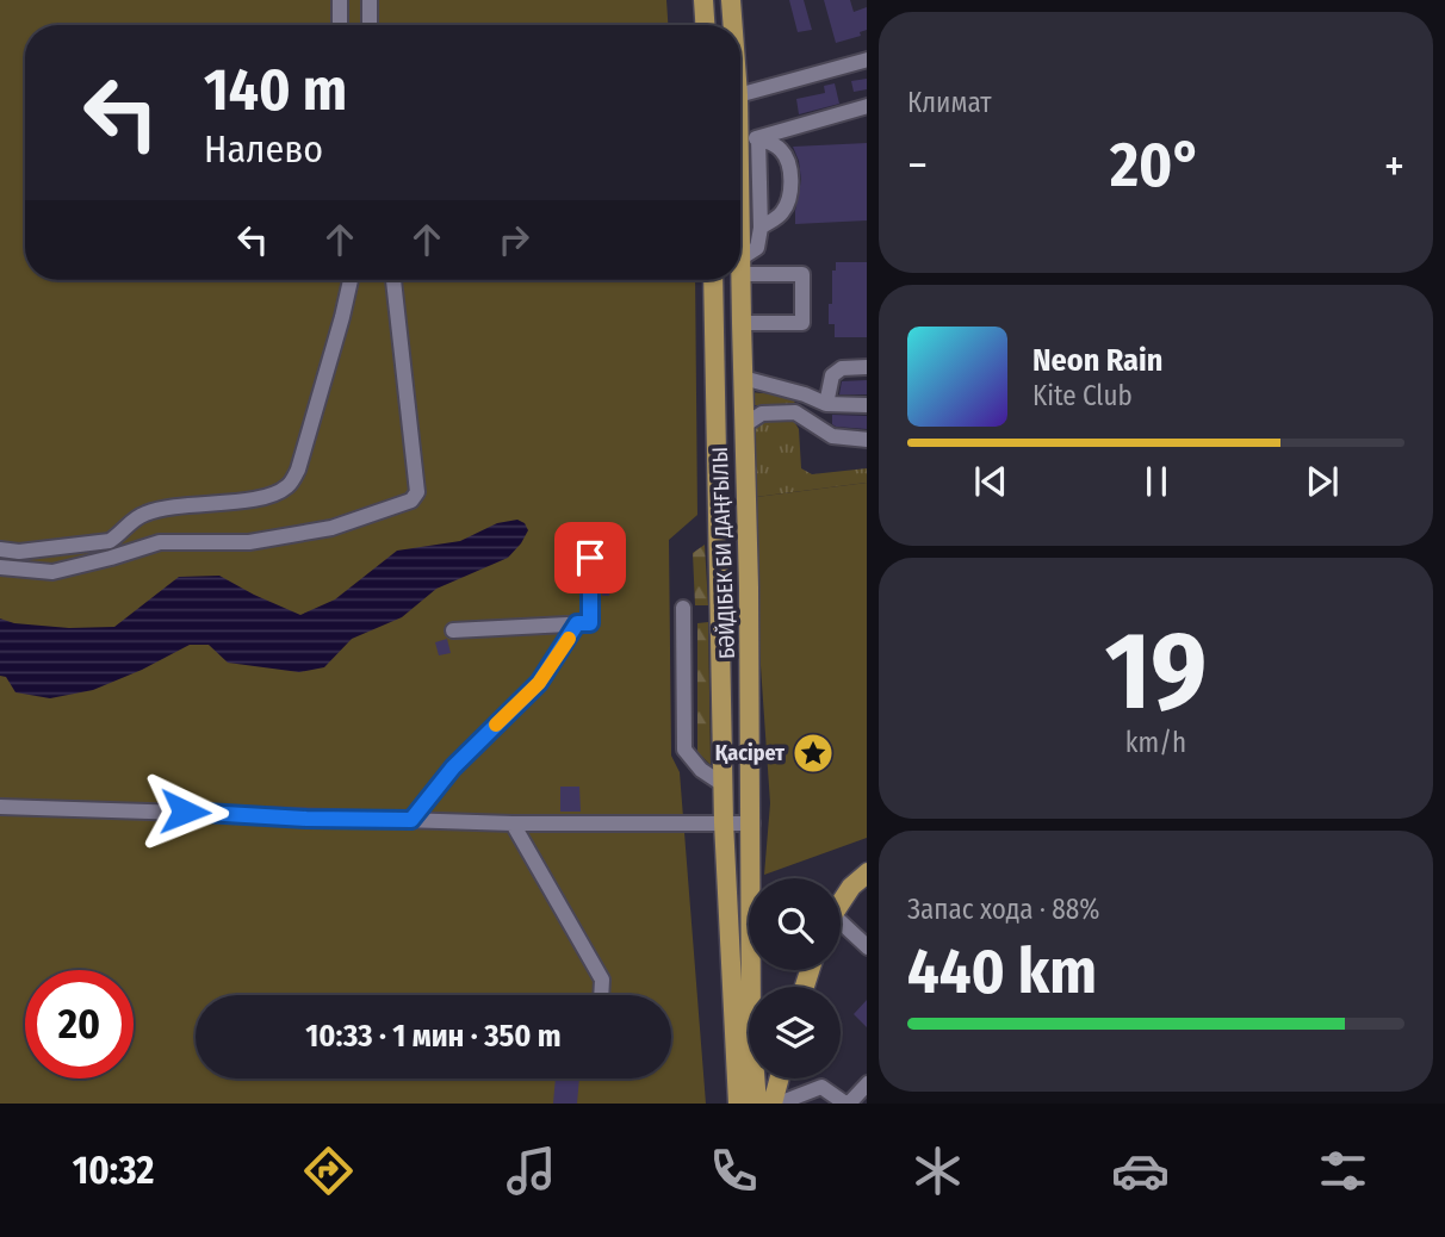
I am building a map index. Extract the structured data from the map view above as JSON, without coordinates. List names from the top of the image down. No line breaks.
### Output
{"streets":{"main road":["БӘЙДІБЕК БИ ДАҢҒЫЛЫ"]},"places":{"place":["Қасірет"]},"page":{"tile":["Климат",["19","km/h"],["Запас хода · 88%","440 km"]],"turn":["140 m","Налево"],"heat":["−","20°","+"],"song":["Neon Rain","Kite Club"],"limit":"20","trip":"10:33 · 1 мин · 350 m","tabs":"10:32"}}
